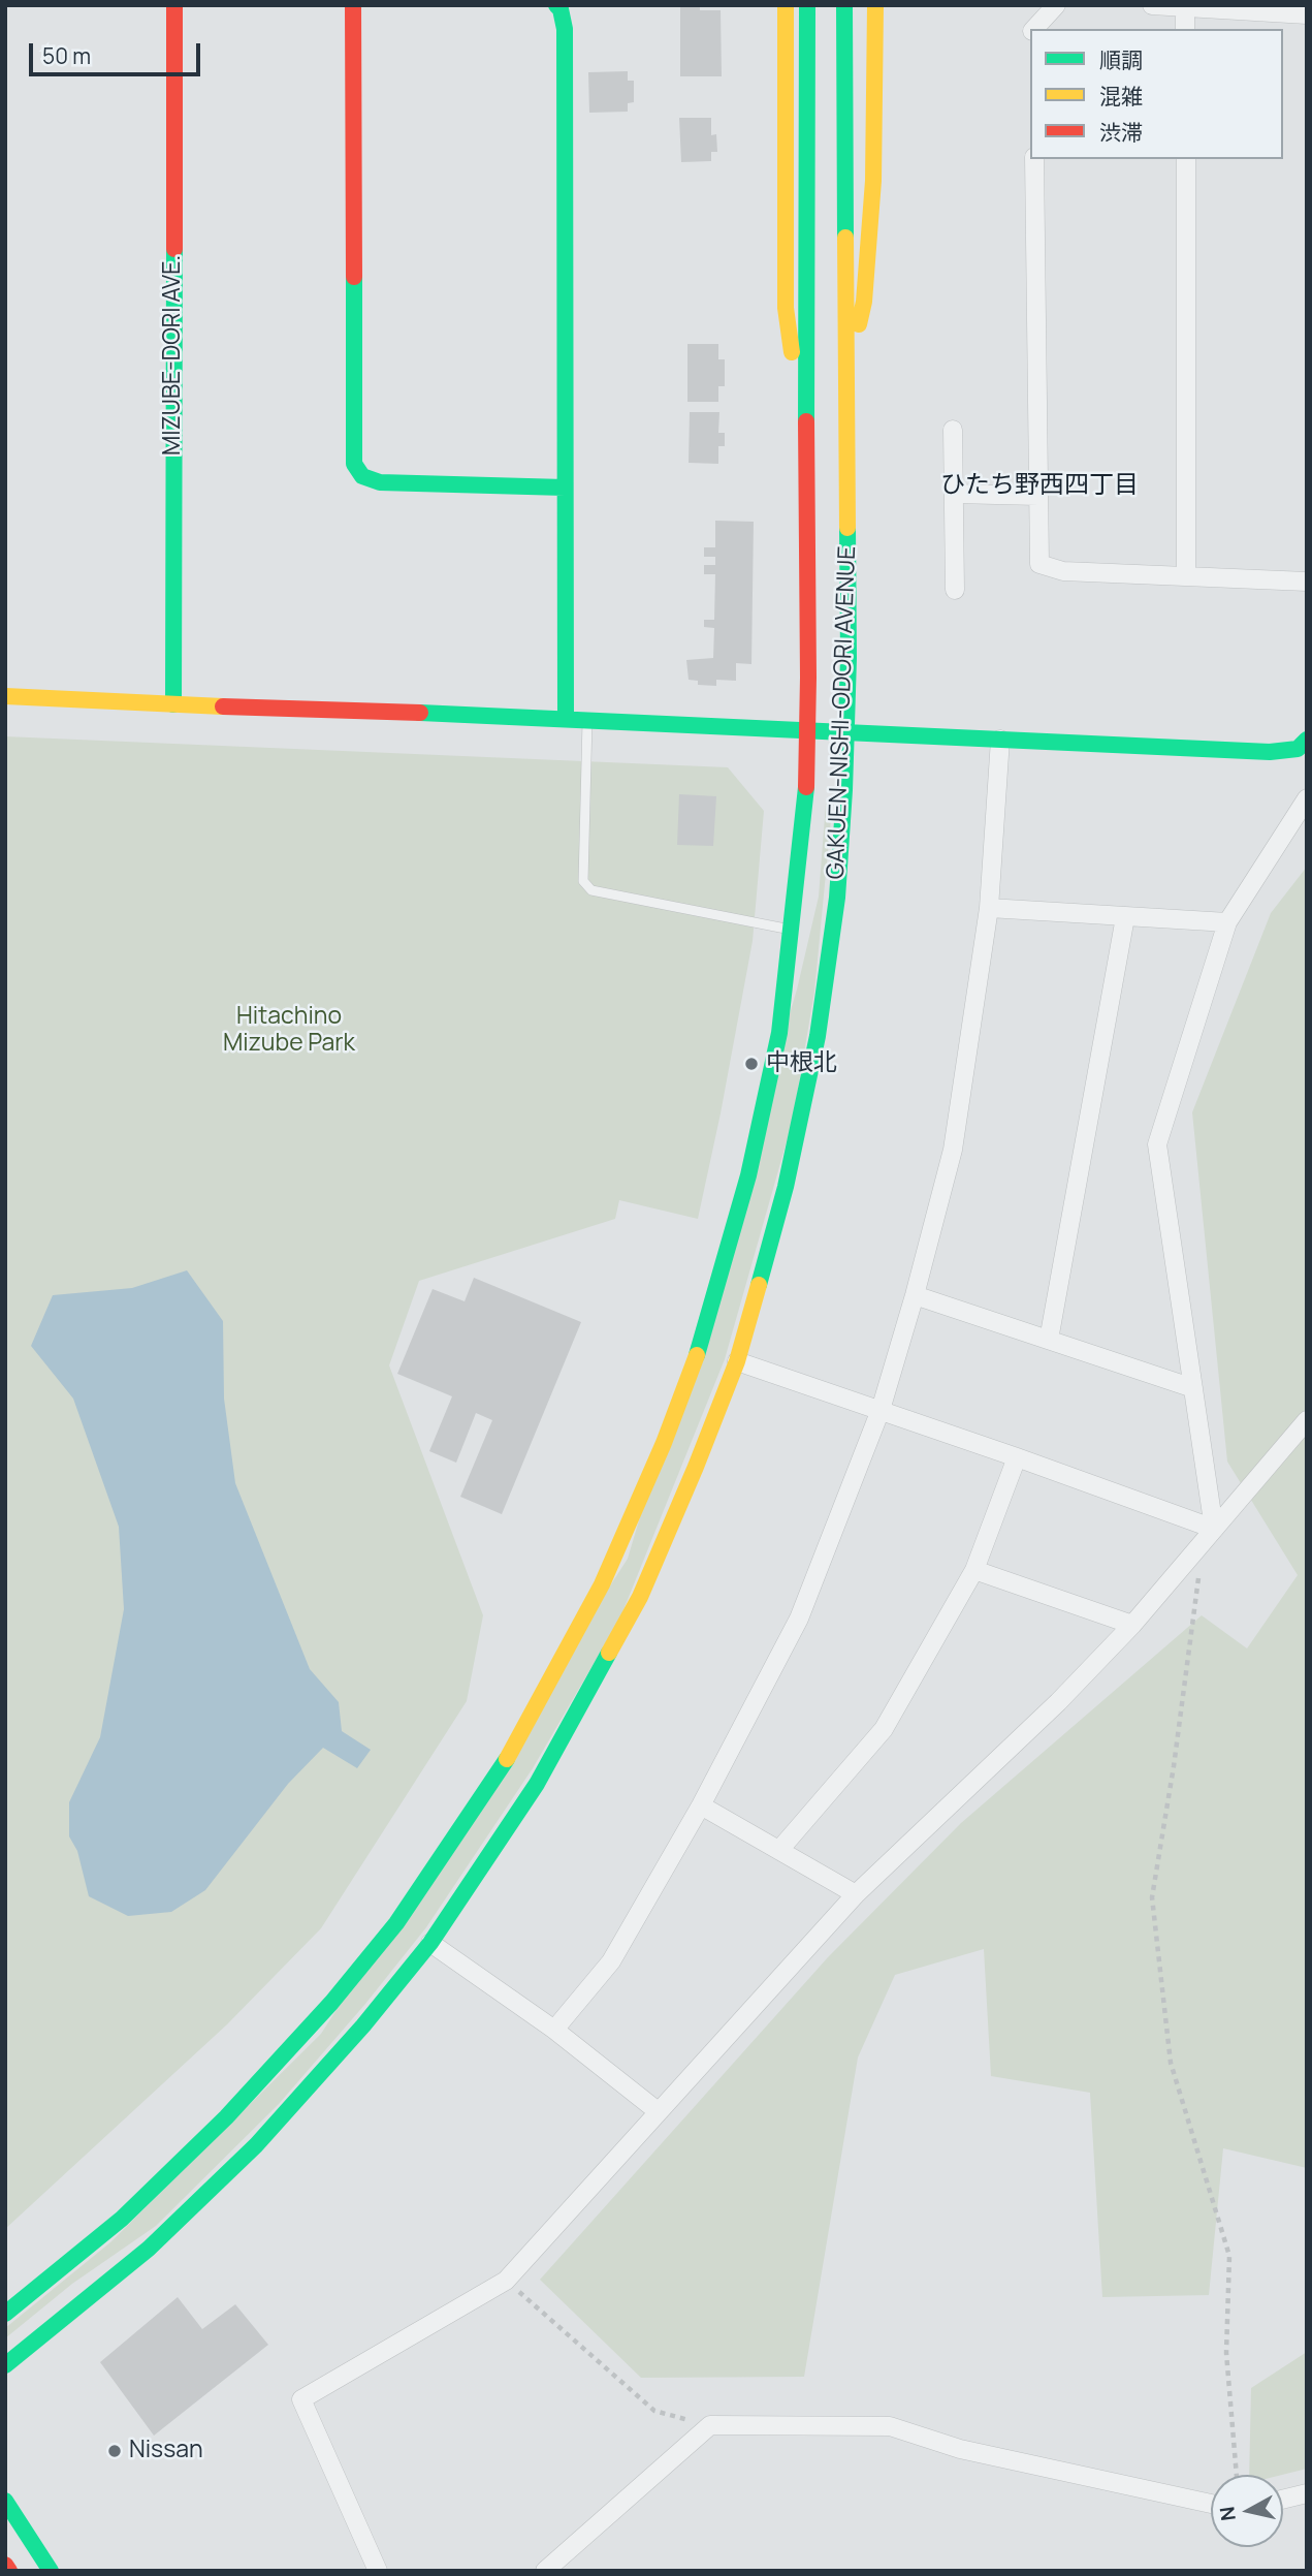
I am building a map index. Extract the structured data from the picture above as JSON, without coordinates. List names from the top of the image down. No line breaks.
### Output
{"streets":{"main road":["MIZUBE-DORI AVE.","GAKUEN-NISHI-ODORI AVENUE"]},"districts":["ひたち野西四丁目"],"parks":["Hitachino Mizube Park"],"places":["中根北","Nissan"],"legend":["順調","混雑","渋滞"],"scale_bar":"50 m","north":"left"}
